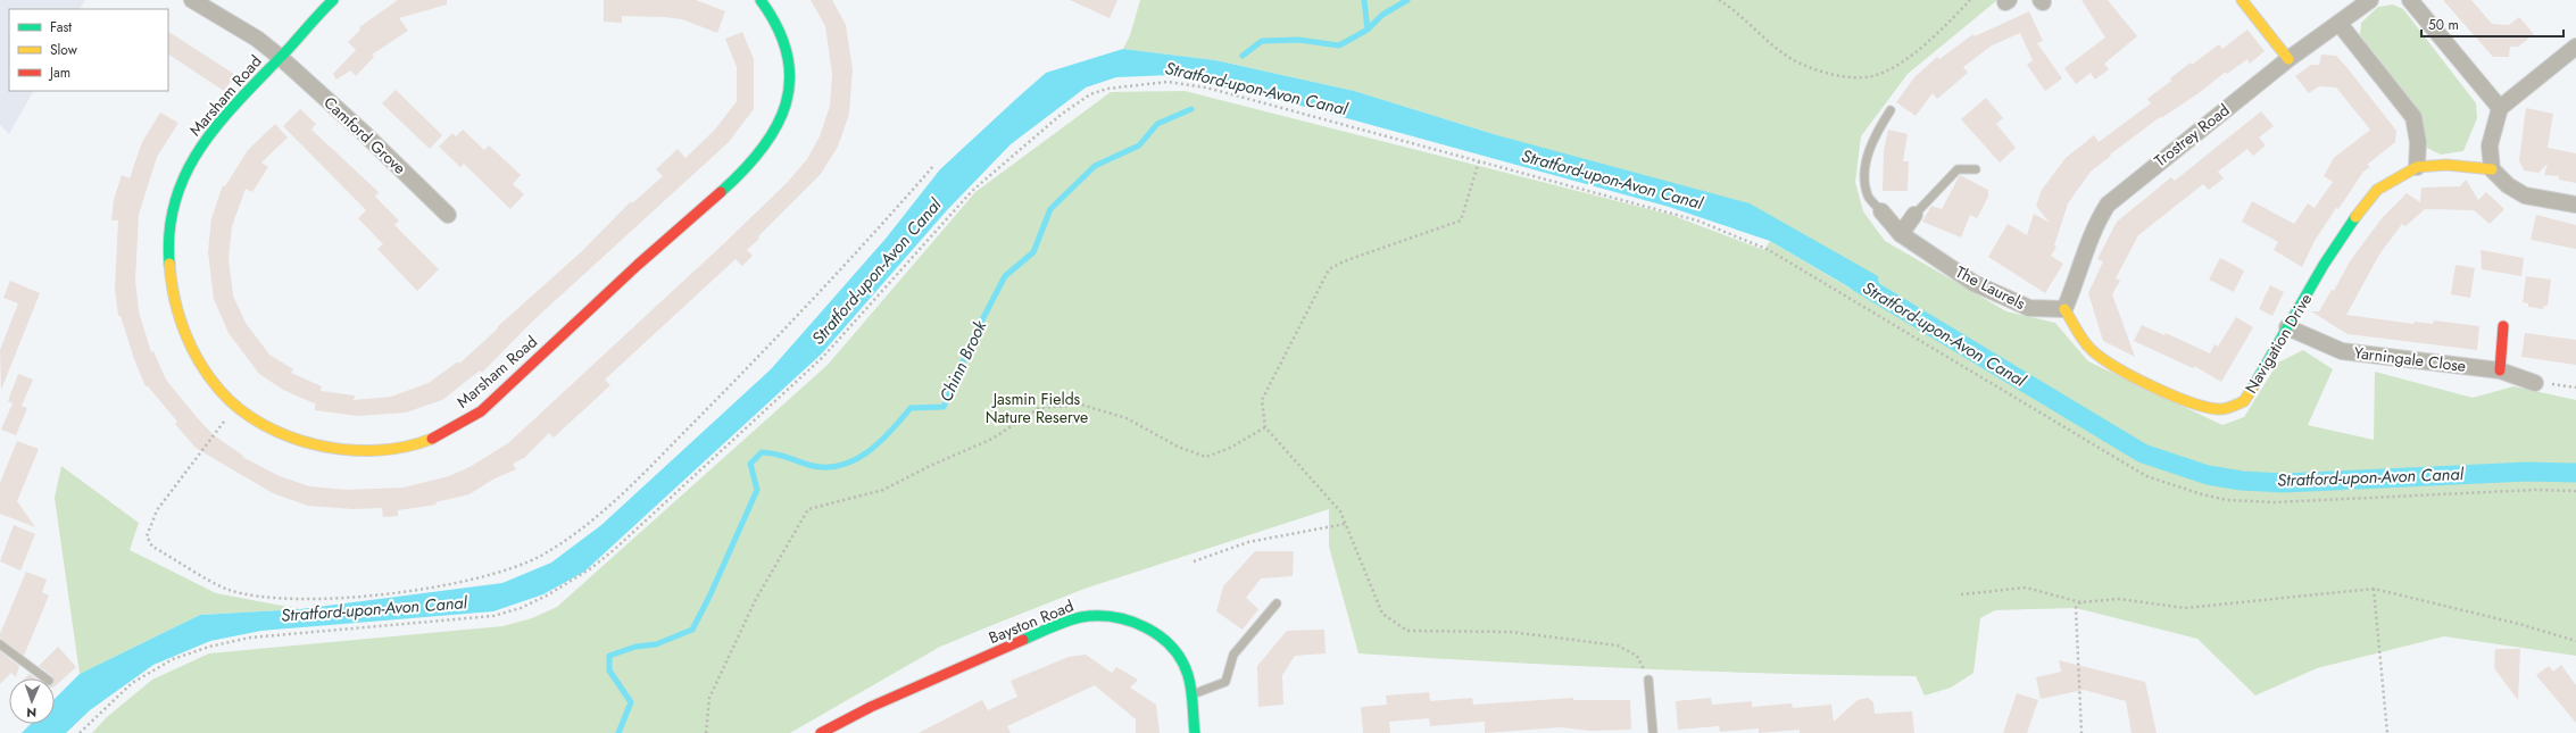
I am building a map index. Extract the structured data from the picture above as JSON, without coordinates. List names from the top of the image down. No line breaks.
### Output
{"streets":{"street":["Marsham Road","Camford Grove","Trostrey Road","The Laurels","Navigation Drive","Yarningale Close","Bayston Road"]},"crossings":[["Marsham Road","Camford Grove"],["Trostrey Road","The Laurels"],["Trostrey Road","Navigation Drive"],["The Laurels","Navigation Drive"],["Navigation Drive","Yarningale Close"]],"water":["Stratford-upon-Avon Canal","Chinn Brook"],"parks":["Jasmin Fields Nature Reserve"],"legend":["Fast","Slow","Jam"],"scale_bar":"50 m","north":"bottom"}
